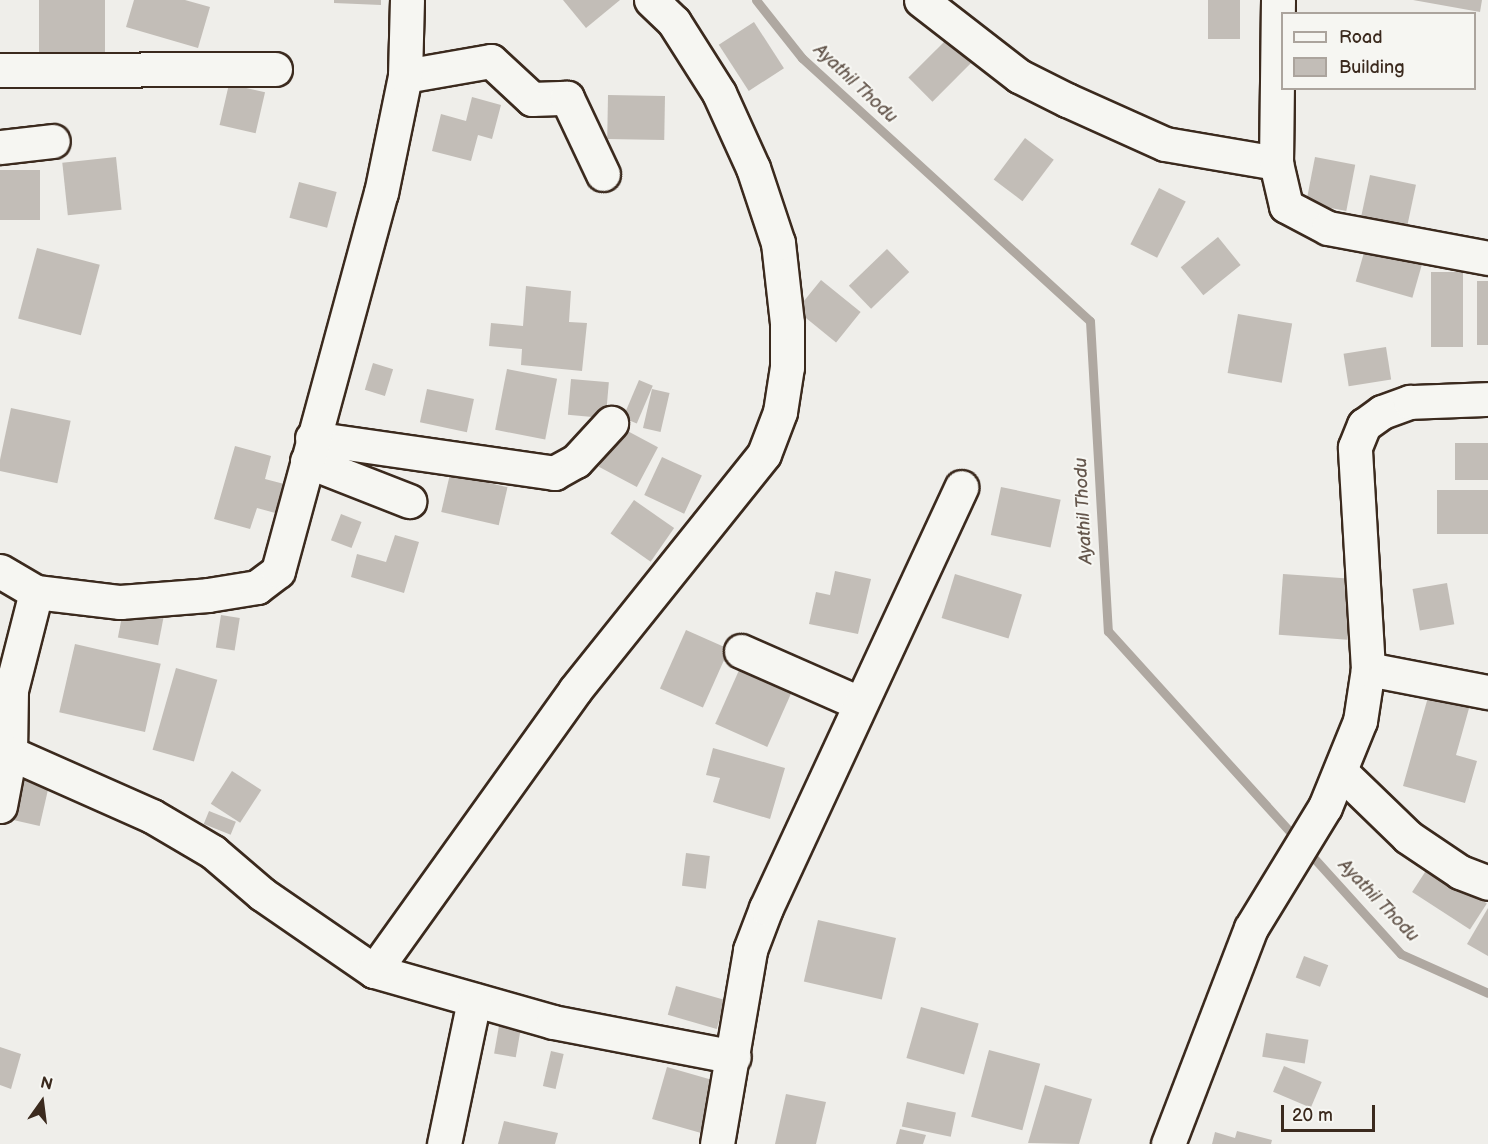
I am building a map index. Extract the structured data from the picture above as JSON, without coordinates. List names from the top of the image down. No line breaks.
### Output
{"water":["Ayathil Thodu"],"legend":["Road","Building"],"scale_bar":"20 m","north":"top"}
